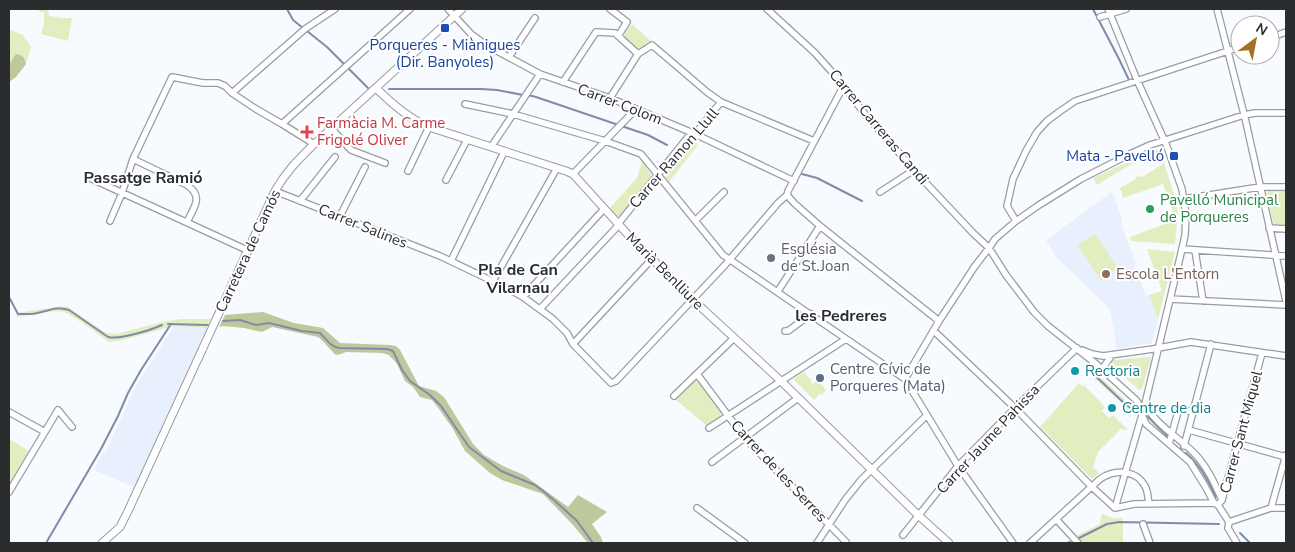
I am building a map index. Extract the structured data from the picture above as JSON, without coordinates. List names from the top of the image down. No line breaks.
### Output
{"streets":{"street":["Carrer Colom","Carrer Carreras Candi","Carrer Ramon Llull","Carrer Salines","Carretera de Camós","Marià Benlliure","Carrer Sant Miquel","Carrer Jaume Pahissa","Carrer de les Serres"]},"crossings":[["Carrer Colom","Carrer Ramon Llull"],["Carrer Colom","Carretera de Camós"],["Carrer Carreras Candi","Carrer Jaume Pahissa"],["Carrer Ramon Llull","Carrer Salines"],["Carrer Ramon Llull","Marià Benlliure"],["Carrer Salines","Carretera de Camós"],["Carrer Salines","Marià Benlliure"],["Carretera de Camós","Marià Benlliure"],["Marià Benlliure","Carrer Jaume Pahissa"]],"districts":["Passatge Ramió","Pla de Can Vilarnau","les Pedreres"],"places":{"transit":["Porqueres - Miànigues (Dir. Banyoles)","Mata - Pavelló"],"health":["Farmàcia M. Carme Frigolé Oliver"],"other":["Pavelló Municipal de Porqueres","Església de St.Joan","Escola L'Entorn","Rectoria","Centre Cívic de Porqueres (Mata)","Centre de dia"]},"north":"top right"}
